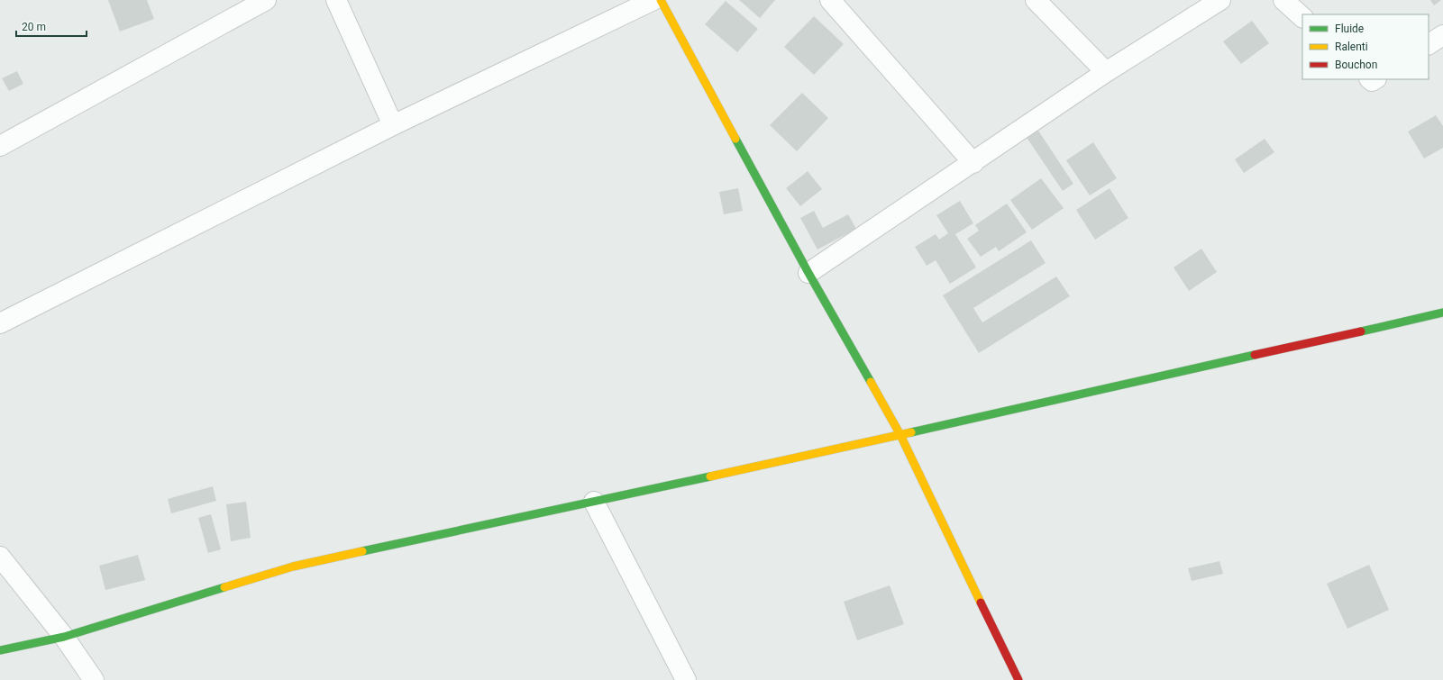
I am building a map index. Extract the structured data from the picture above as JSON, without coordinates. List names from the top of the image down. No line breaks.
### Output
{"legend":["Fluide","Ralenti","Bouchon"],"scale_bar":"20 m"}
